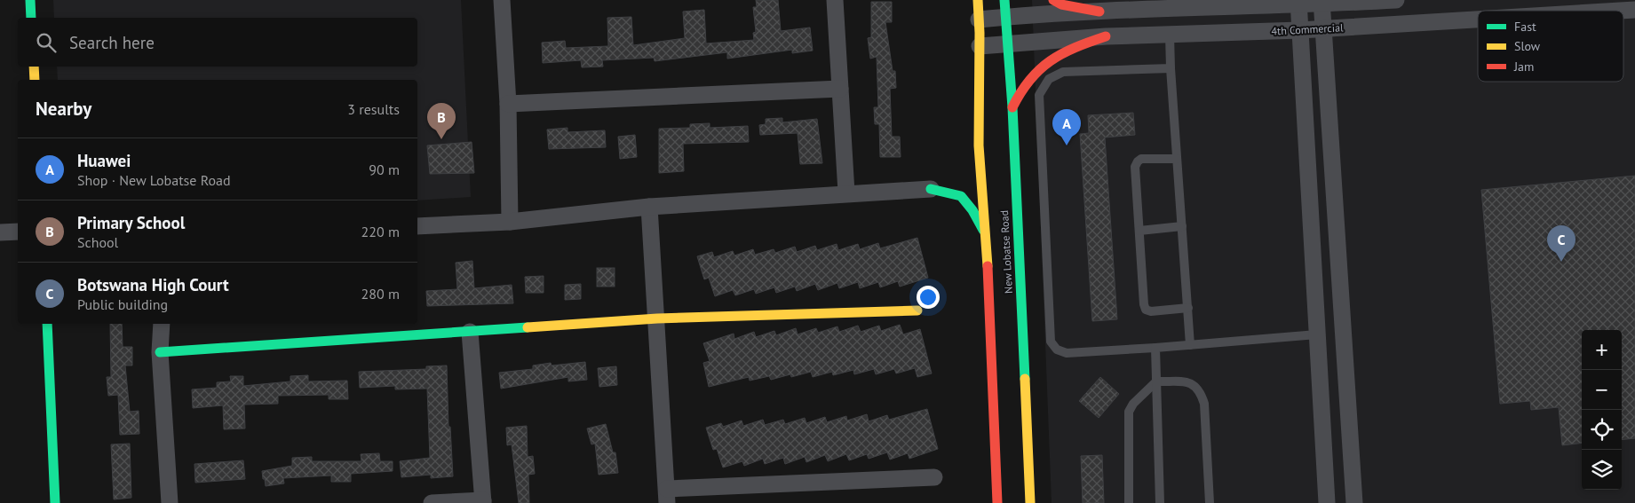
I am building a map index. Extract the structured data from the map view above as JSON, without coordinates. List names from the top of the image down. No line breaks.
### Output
{"streets":{"main road":["New Lobatse Road"],"street":["4th Commercial"]},"crossings":[["4th Commercial","New Lobatse Road"]],"legend":["Fast","Slow","Jam"],"page":{"search":"Search here","heading":["Nearby","3 results"],"pins":["B","A","C"],"list":[{"mark":"A","name":"Huawei","note":"Shop · New Lobatse Road","value":"90 m"},{"mark":"B","name":"Primary School","note":"School","value":"220 m"},{"mark":"C","name":"Botswana High Court","note":"Public building","value":"280 m"}],"map_buttons":["+","−"]}}
